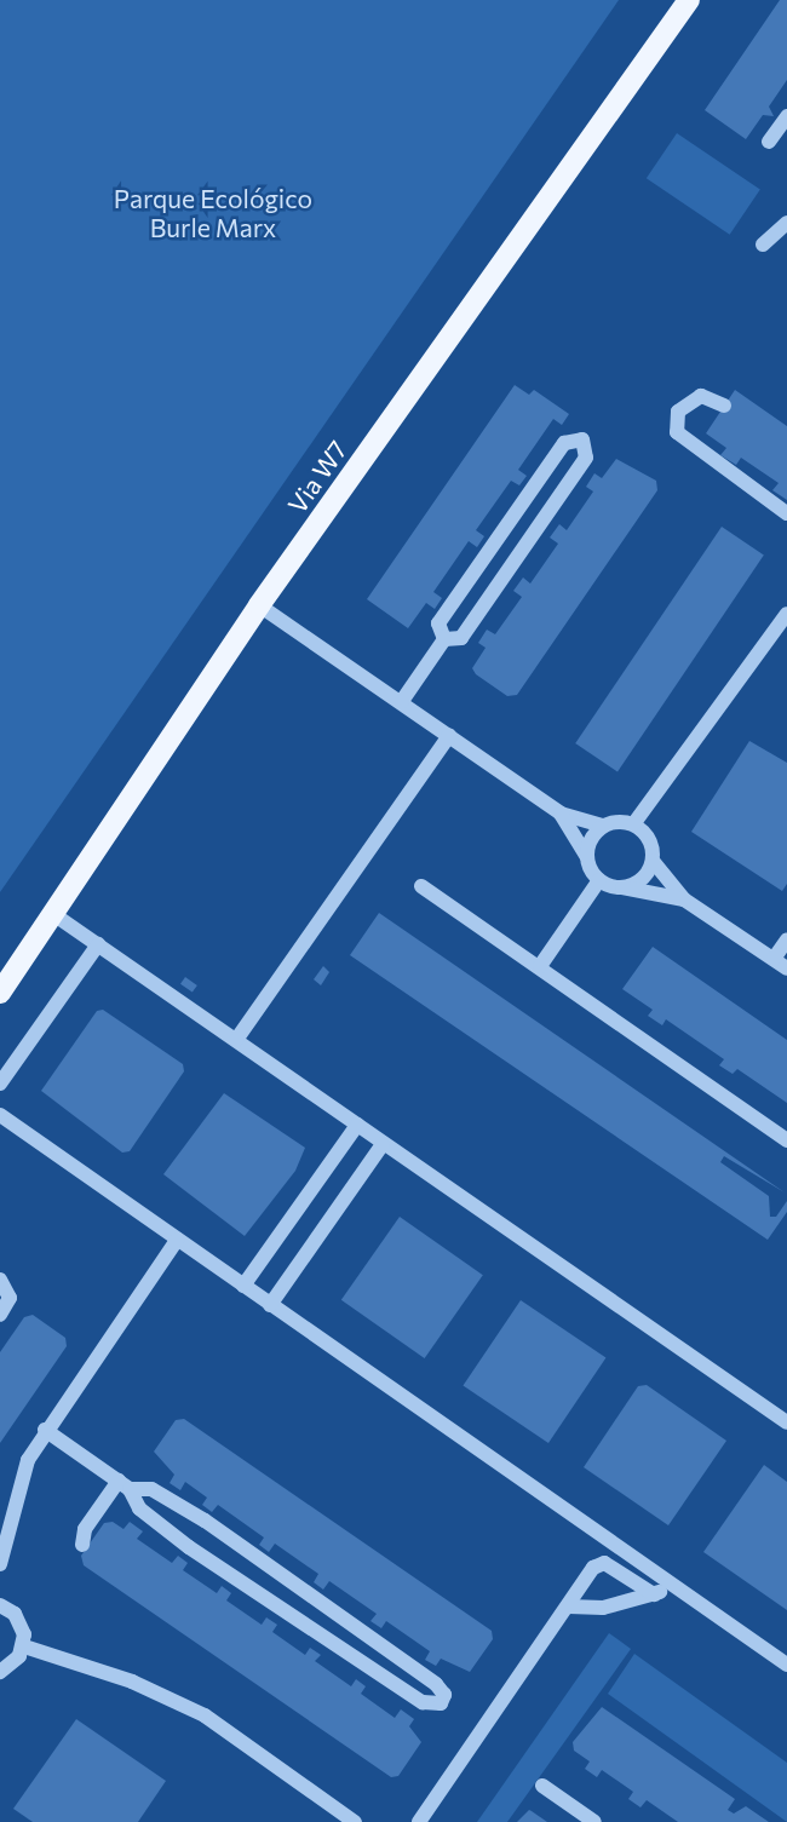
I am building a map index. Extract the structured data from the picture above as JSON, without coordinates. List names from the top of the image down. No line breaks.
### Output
{"streets":{"main road":["Via W7"]},"parks":["Parque Ecológico Burle Marx"]}
